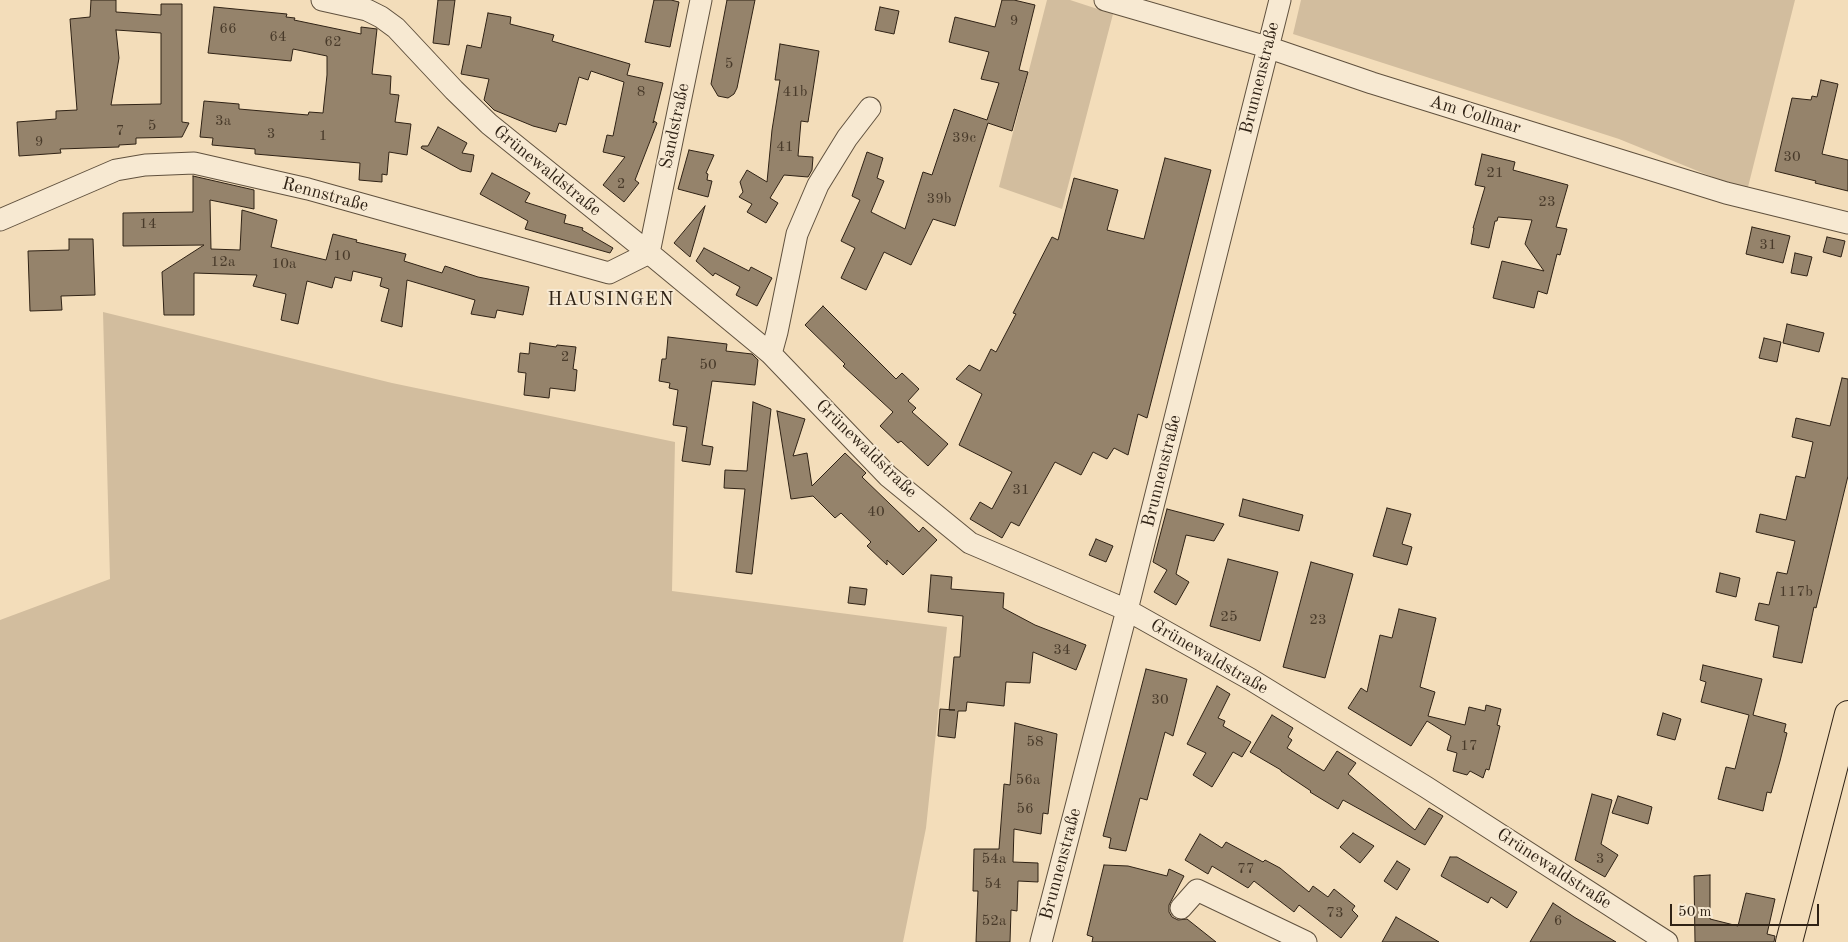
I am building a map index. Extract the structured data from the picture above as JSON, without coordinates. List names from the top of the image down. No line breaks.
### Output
{"streets":{"street":["Brunnenstraße","Am Collmar","Sandstraße","Grünewaldstraße","Rennstraße"]},"crossings":[["Brunnenstraße","Am Collmar"],["Brunnenstraße","Grünewaldstraße"],["Sandstraße","Grünewaldstraße"],["Sandstraße","Rennstraße"],["Grünewaldstraße","Rennstraße"]],"districts":["HAUSINGEN"],"house_numbers":["9","66","64","62","5","8","41b","3a","5","7","3","1","39c","9","41","30","21","2","39b","23","14","31","10","12a","10a","2","50","31","40","117b","25","23","34","30","58","17","56a","56","54a","3","77","54","73","52a","6"],"scale_bar":"50 m"}
